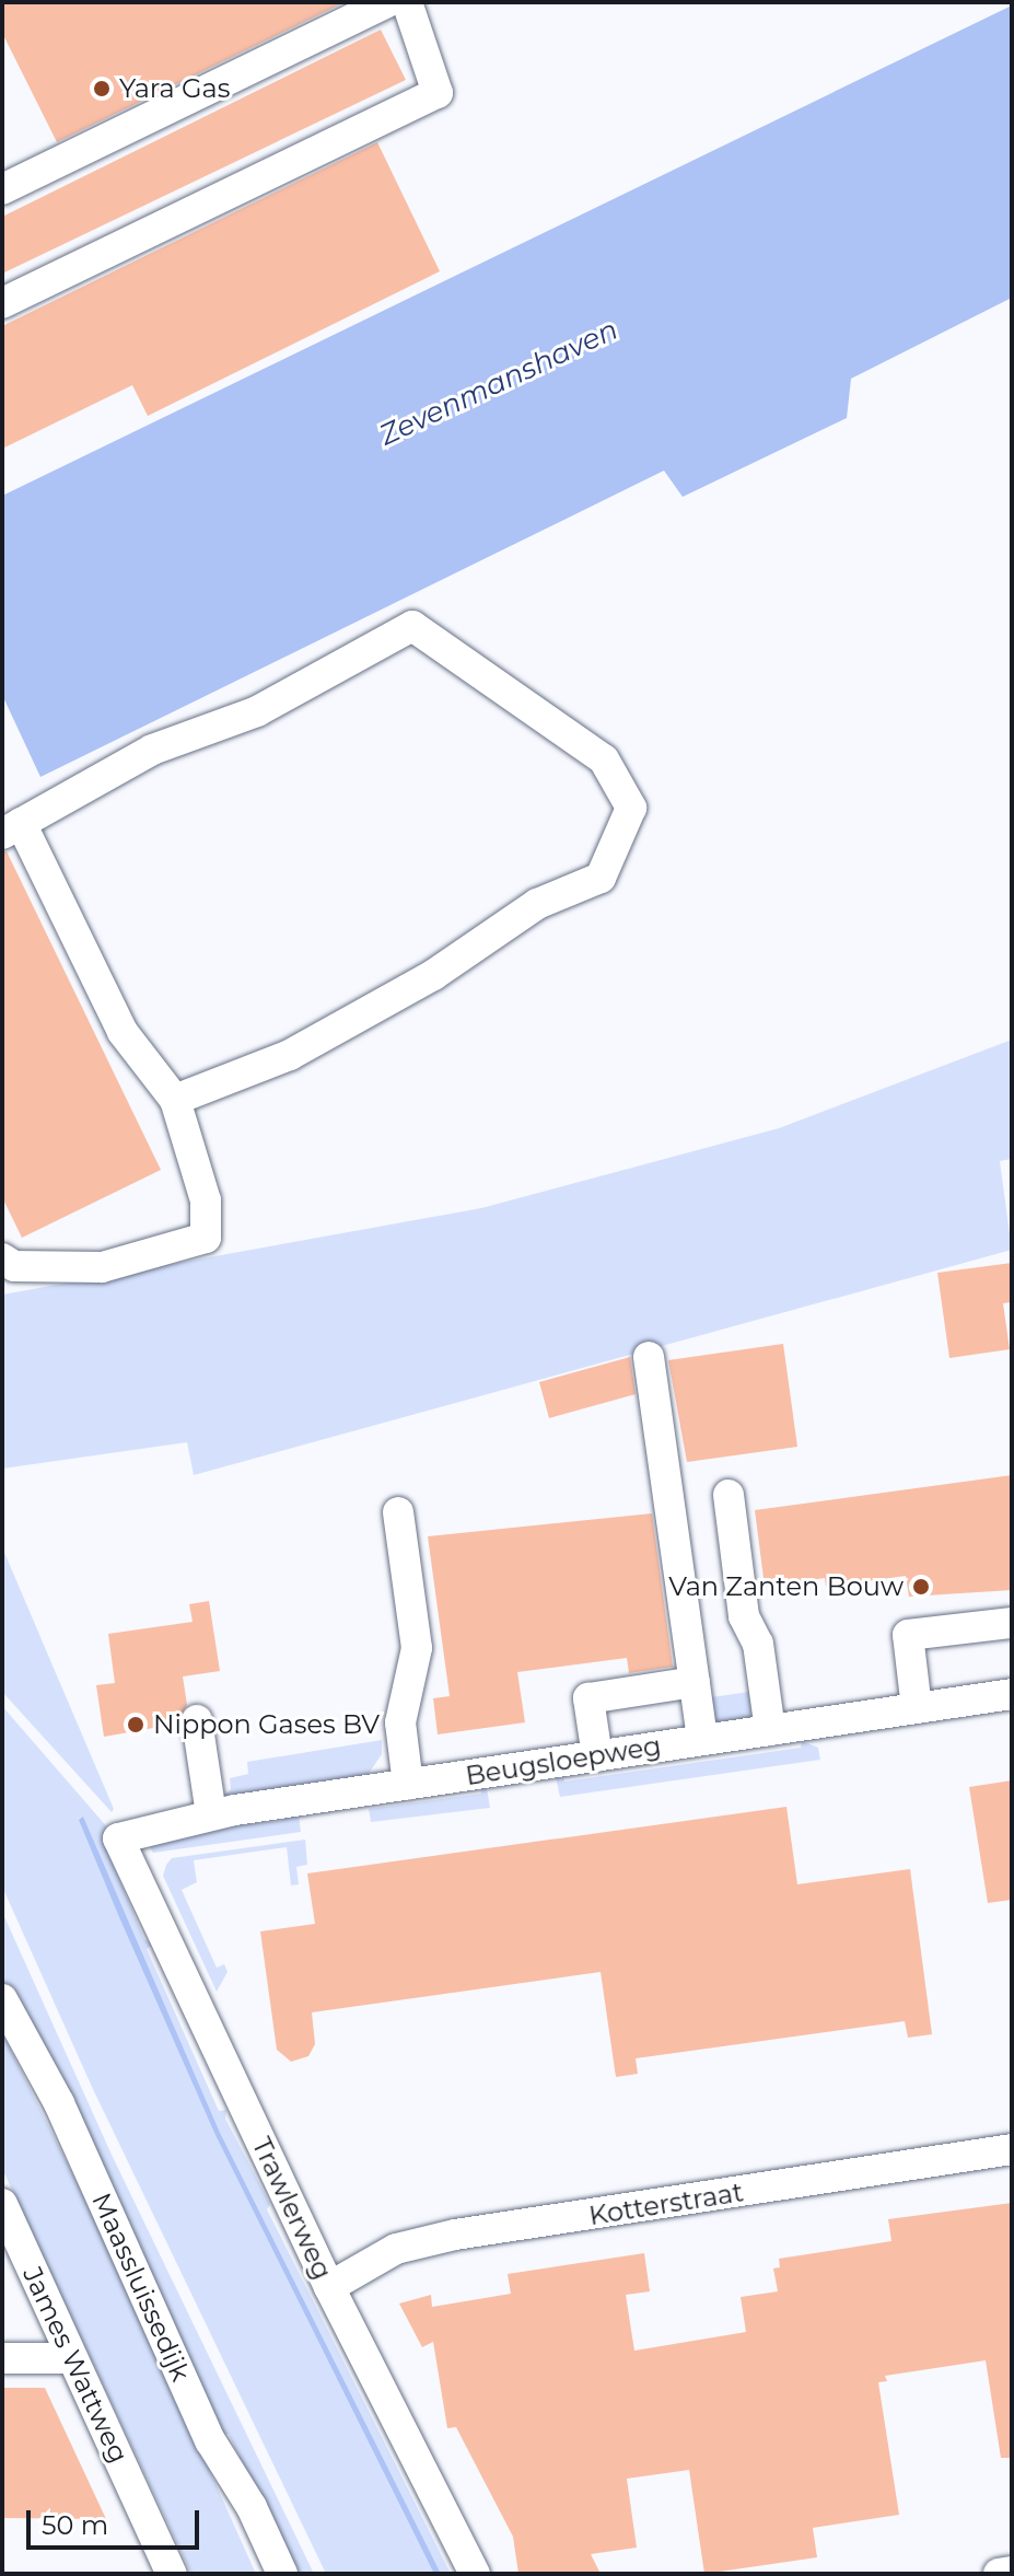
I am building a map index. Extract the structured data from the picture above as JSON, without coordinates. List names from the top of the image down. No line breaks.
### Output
{"streets":{"street":["Beugsloepweg","Kotterstraat","Trawlerweg","Maassluissedijk","James Wattweg"]},"crossings":[["Beugsloepweg","Trawlerweg"],["Kotterstraat","Trawlerweg"]],"water":["Zevenmanshaven"],"places":["Yara Gas","Van Zanten Bouw","Nippon Gases BV"],"scale_bar":"50 m"}
